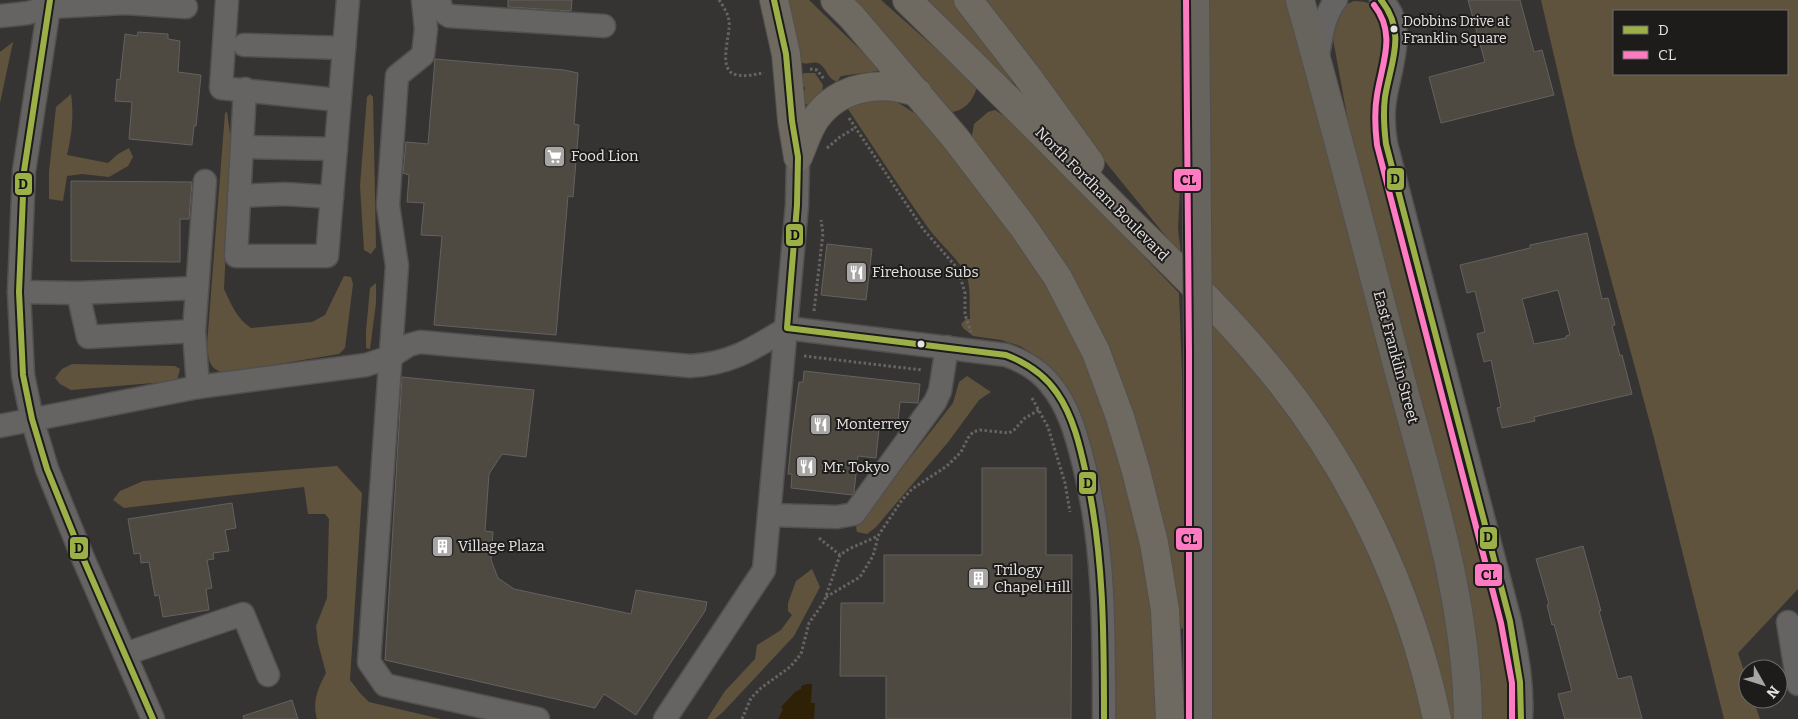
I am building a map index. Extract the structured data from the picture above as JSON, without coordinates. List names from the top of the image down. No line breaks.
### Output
{"streets":{"highway":["North Fordham Boulevard"],"main road":["East Franklin Street"]},"places":{"other":["Dobbins Drive at Franklin Square"],"supermarket":["Food Lion"],"restaurant":["Firehouse Subs","Monterrey","Mr. Tokyo"],"building":["Village Plaza","Trilogy Chapel Hill"]},"lines":["transit line D","transit line CL"],"legend":["D","CL"],"north":"bottom right"}
